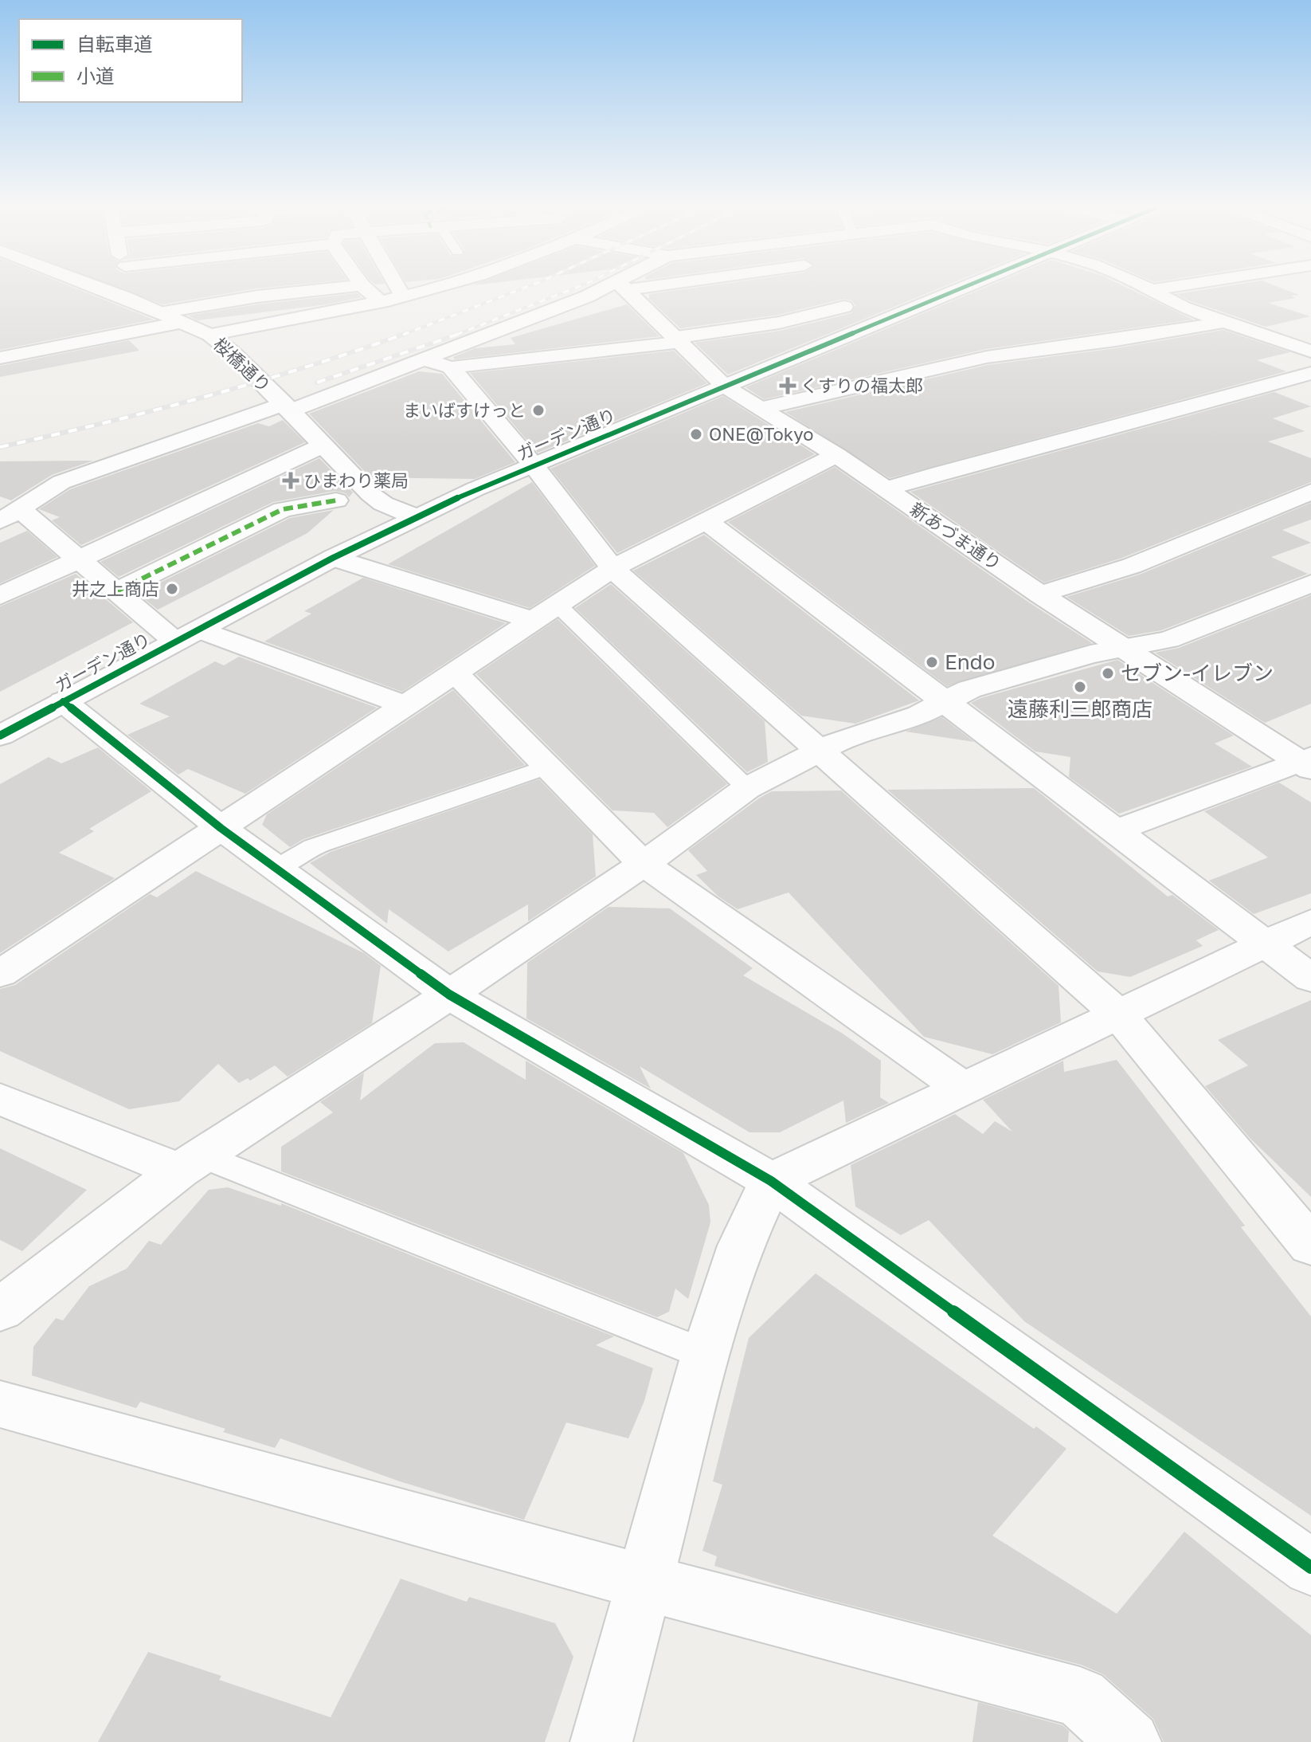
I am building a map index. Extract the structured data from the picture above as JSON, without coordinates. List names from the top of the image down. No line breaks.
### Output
{"streets":{"street":["桜橋通り","ガーデン通り","新あづま通り"]},"crossings":[["桜橋通り","ガーデン通り"],["ガーデン通り","新あづま通り"]],"places":{"health":["くすりの福太郎","ひまわり薬局"],"other":["まいばすけっと","ONE@Tokyo","井之上商店","Endo","セブン-イレブン","遠藤利三郎商店"]},"legend":["自転車道","小道"]}
